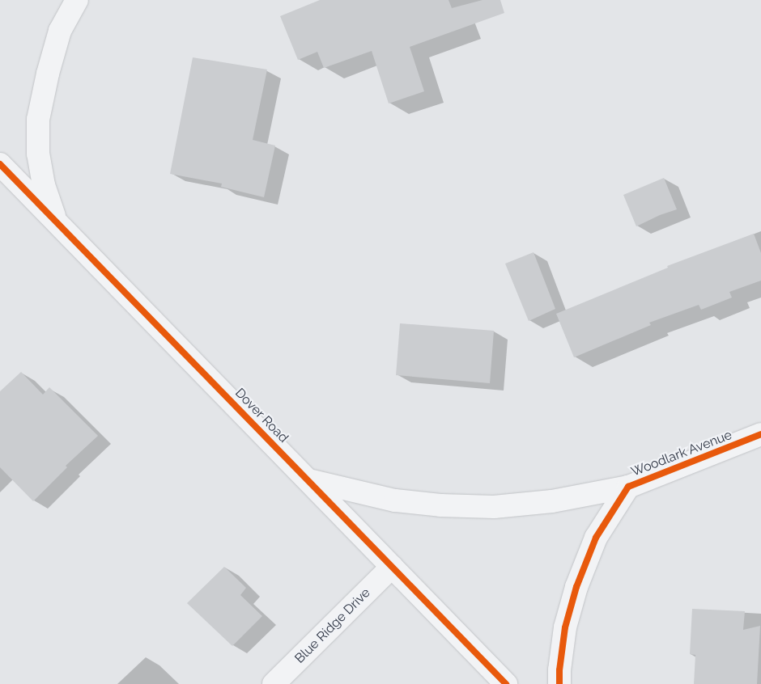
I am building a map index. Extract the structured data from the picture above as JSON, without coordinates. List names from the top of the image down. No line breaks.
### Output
{"streets":{"street":["Dover Road","Woodlark Avenue","Blue Ridge Drive"]},"crossings":[["Dover Road","Woodlark Avenue"],["Dover Road","Blue Ridge Drive"]]}
